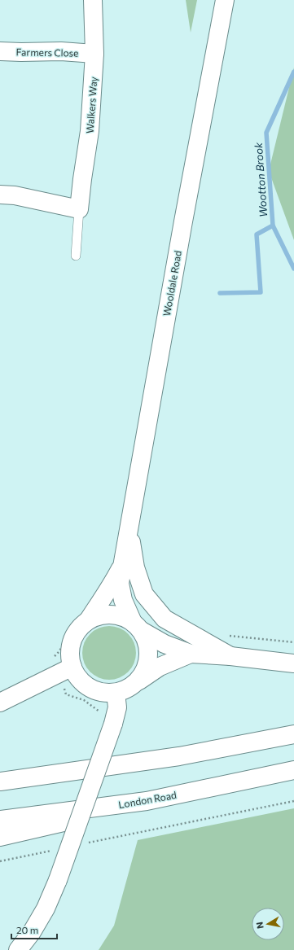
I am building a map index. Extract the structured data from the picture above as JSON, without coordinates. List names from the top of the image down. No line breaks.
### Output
{"streets":{"main road":["Farmers Close","Walkers Way","Wooldale Road","London Road"]},"crossings":[["Farmers Close","Walkers Way"]],"water":["Wootton Brook"],"scale_bar":"20 m","north":"left"}
